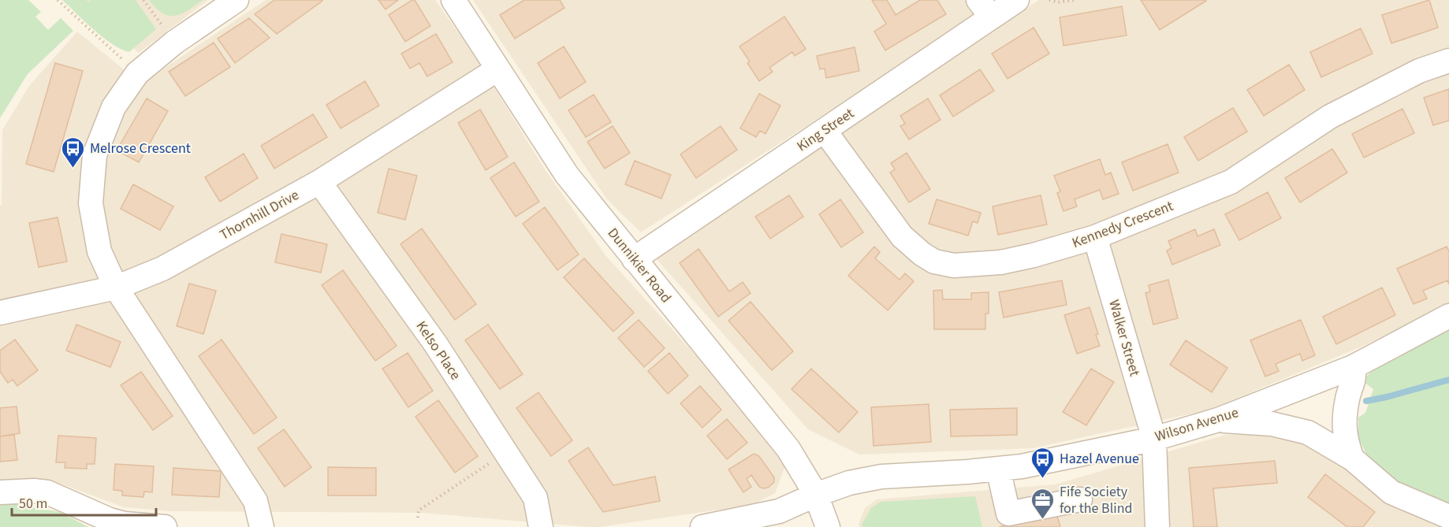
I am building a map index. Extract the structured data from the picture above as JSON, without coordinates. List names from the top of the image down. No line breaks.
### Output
{"streets":{"street":["King Street","Thornhill Drive","Kennedy Crescent","Dunnikier Road","Walker Street","Kelso Place","Wilson Avenue"]},"crossings":[["King Street","Kennedy Crescent"],["King Street","Dunnikier Road"],["Thornhill Drive","Dunnikier Road"],["Thornhill Drive","Kelso Place"],["Kennedy Crescent","Walker Street"],["Dunnikier Road","Wilson Avenue"],["Walker Street","Wilson Avenue"]],"places":{"bus stop":["Melrose Crescent","Hazel Avenue"],"office":["Fife Society for the Blind"]},"scale_bar":"50 m"}
